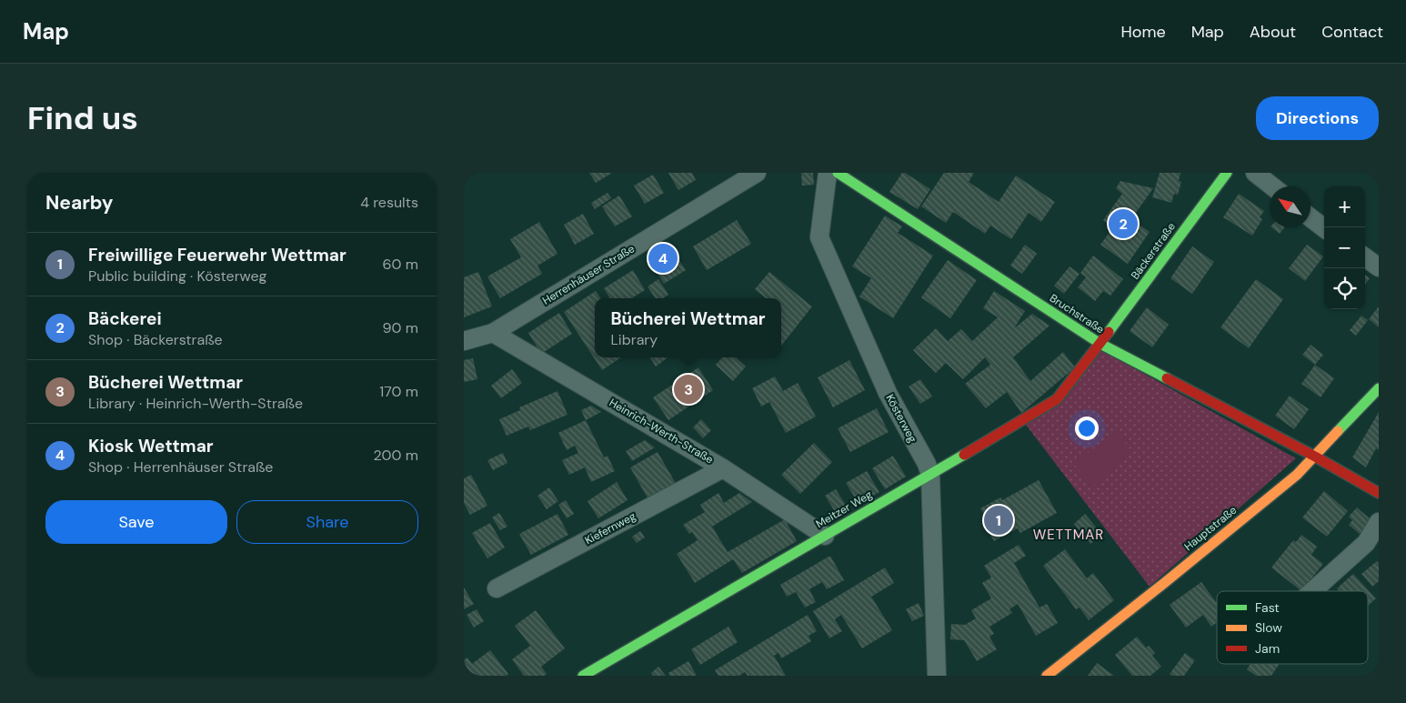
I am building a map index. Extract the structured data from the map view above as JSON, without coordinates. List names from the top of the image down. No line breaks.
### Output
{"streets":{"street":["Bäckerstraße","Herrenhäuser Straße","Bruchstraße","Kösterweg","Heinrich-Werth-Straße","Meitzer Weg","Kiefernweg","Hauptstraße"]},"crossings":[["Bäckerstraße","Bruchstraße"],["Bäckerstraße","Meitzer Weg"],["Herrenhäuser Straße","Heinrich-Werth-Straße"],["Bruchstraße","Meitzer Weg"],["Bruchstraße","Hauptstraße"],["Kösterweg","Meitzer Weg"],["Heinrich-Werth-Straße","Meitzer Weg"],["Heinrich-Werth-Straße","Kiefernweg"]],"districts":["WETTMAR"],"legend":["Fast","Slow","Jam"],"north":"top left","page":{"header":"Map","nav":["Home","Map","About","Contact"],"buttons":["Directions",["Save","Share"]],"title":"Find us","heading":["Nearby","4 results"],"map_buttons":["+","−"],"pins":["2","4","3","1"],"list":[{"mark":"1","name":"Freiwillige Feuerwehr Wettmar","note":"Public building · Kösterweg","value":"60 m"},{"mark":"2","name":"Bäckerei","note":"Shop · Bäckerstraße","value":"90 m"},{"mark":"3","name":"Bücherei Wettmar","note":"Library · Heinrich-Werth-Straße","value":"170 m"},{"mark":"4","name":"Kiosk Wettmar","note":"Shop · Herrenhäuser Straße","value":"200 m"}],"popup":["Bücherei Wettmar","Library"]}}
